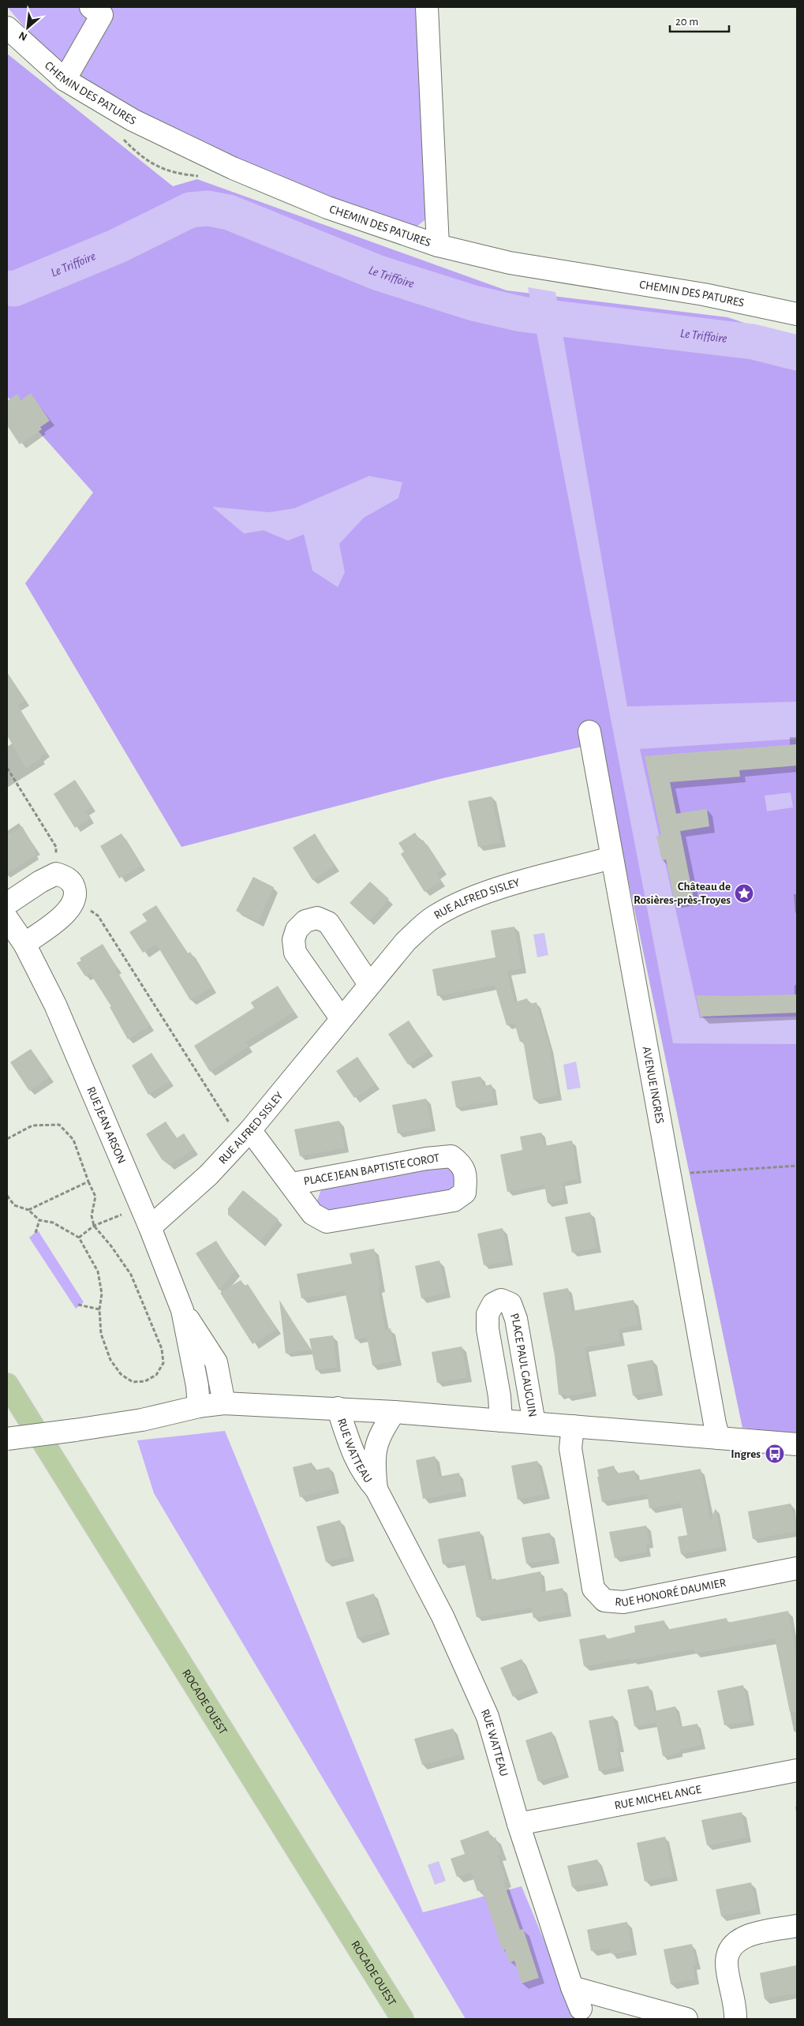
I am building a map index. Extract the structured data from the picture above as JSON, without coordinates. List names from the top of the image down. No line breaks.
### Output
{"streets":{"main road":["ROCADE OUEST"],"street":["CHEMIN DES PATURES","RUE ALFRED SISLEY","AVENUE INGRES","RUE JEAN ARSON","PLACE JEAN BAPTISTE COROT","PLACE PAUL GAUGUIN","RUE WATTEAU","RUE HONORÉ DAUMIER","RUE MICHEL ANGE"]},"crossings":[["RUE ALFRED SISLEY","AVENUE INGRES"],["RUE ALFRED SISLEY","RUE JEAN ARSON"],["RUE ALFRED SISLEY","PLACE JEAN BAPTISTE COROT"],["RUE WATTEAU","RUE MICHEL ANGE"]],"water":["Le Triffoire"],"places":{"place":["Château de Rosières-près-Troyes"],"bus stop":["Ingres"]},"scale_bar":"20 m","north":"bottom left"}
